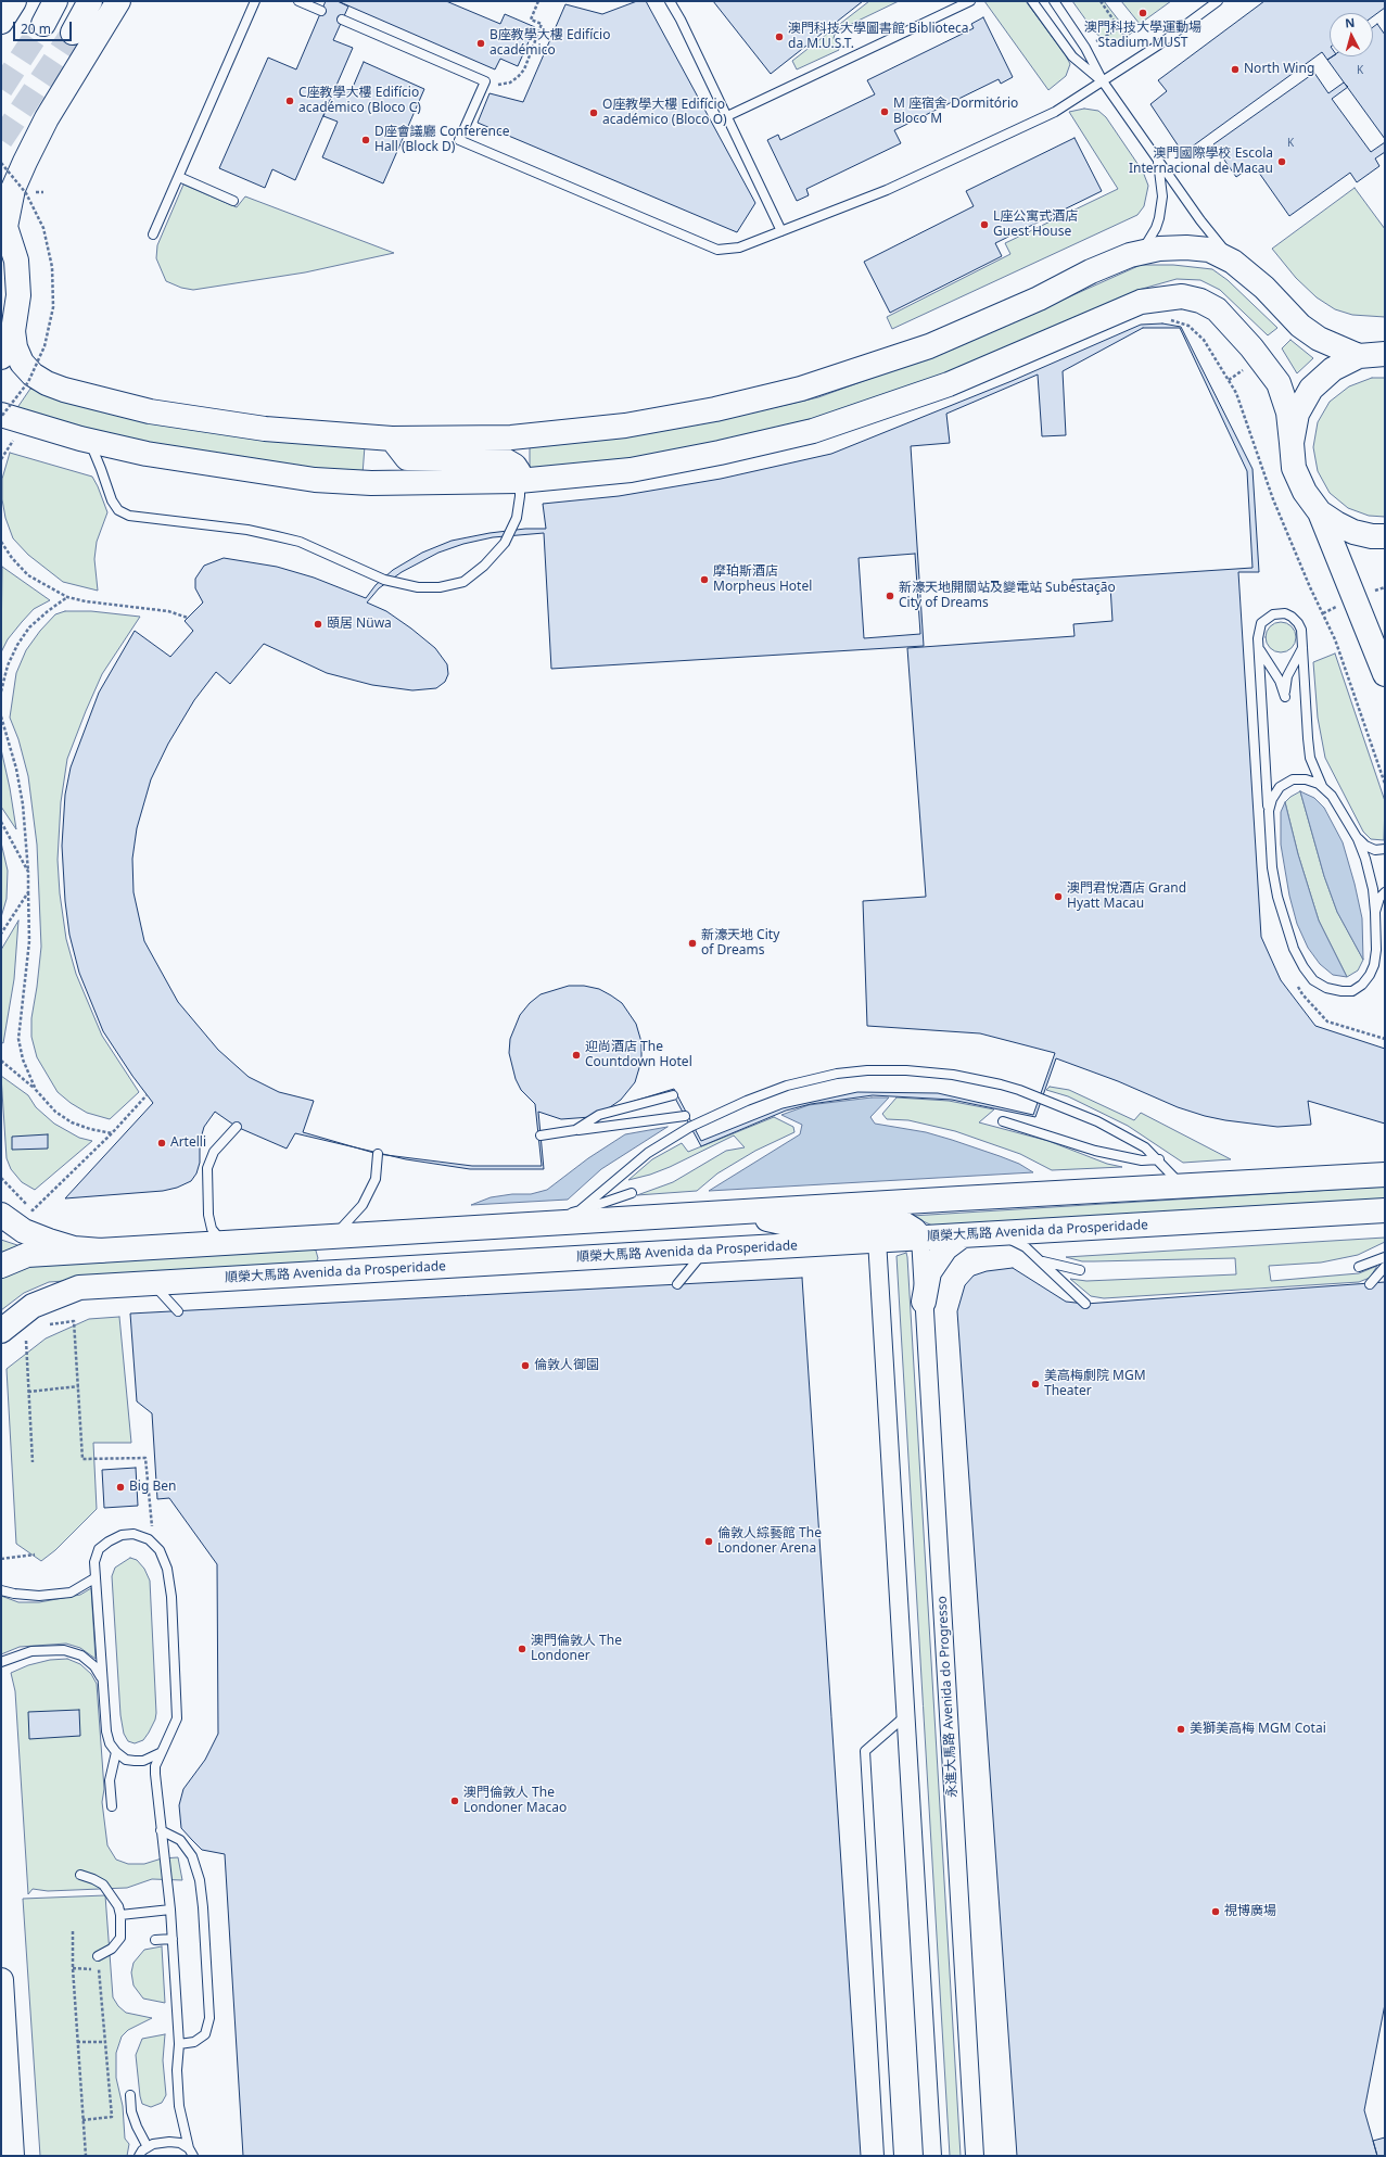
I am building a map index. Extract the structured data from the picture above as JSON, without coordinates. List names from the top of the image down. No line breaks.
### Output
{"streets":{"main road":["順榮大馬路 Avenida da Prosperidade"],"street":["永進大馬路 Avenida do Progresso"]},"crossings":[["順榮大馬路 Avenida da Prosperidade","永進大馬路 Avenida do Progresso"]],"places":["澳門科技大學運動場 Stadium MUST","澳門科技大學圖書館 Biblioteca da M.U.S.T.","B座教學大樓 Edifício académico","North Wing","C座教學大樓 Edifício académico (Bloco C)","M 座宿舍 Dormitório Bloco M","O座教學大樓 Edifício académico (Bloco O)","D座會議廳 Conference Hall (Block D)","澳門國際學校 Escola Internacional de Macau","L座公寓式酒店 Guest House","摩珀斯酒店 Morpheus Hotel","新濠天地開關站及變電站 Subestação City of Dreams","頤居 Nüwa","澳門君悅酒店 Grand Hyatt Macau","新濠天地 City of Dreams","迎尚酒店 The Countdown Hotel","Artelli","倫敦人御園","美高梅劇院 MGM Theater","Big Ben","倫敦人綜藝館 The Londoner Arena","澳門倫敦人 The Londoner","美獅美高梅 MGM Cotai","澳門倫敦人 The Londoner Macao","視博廣場"],"house_numbers":["K","K"],"scale_bar":"20 m","north":"top"}
